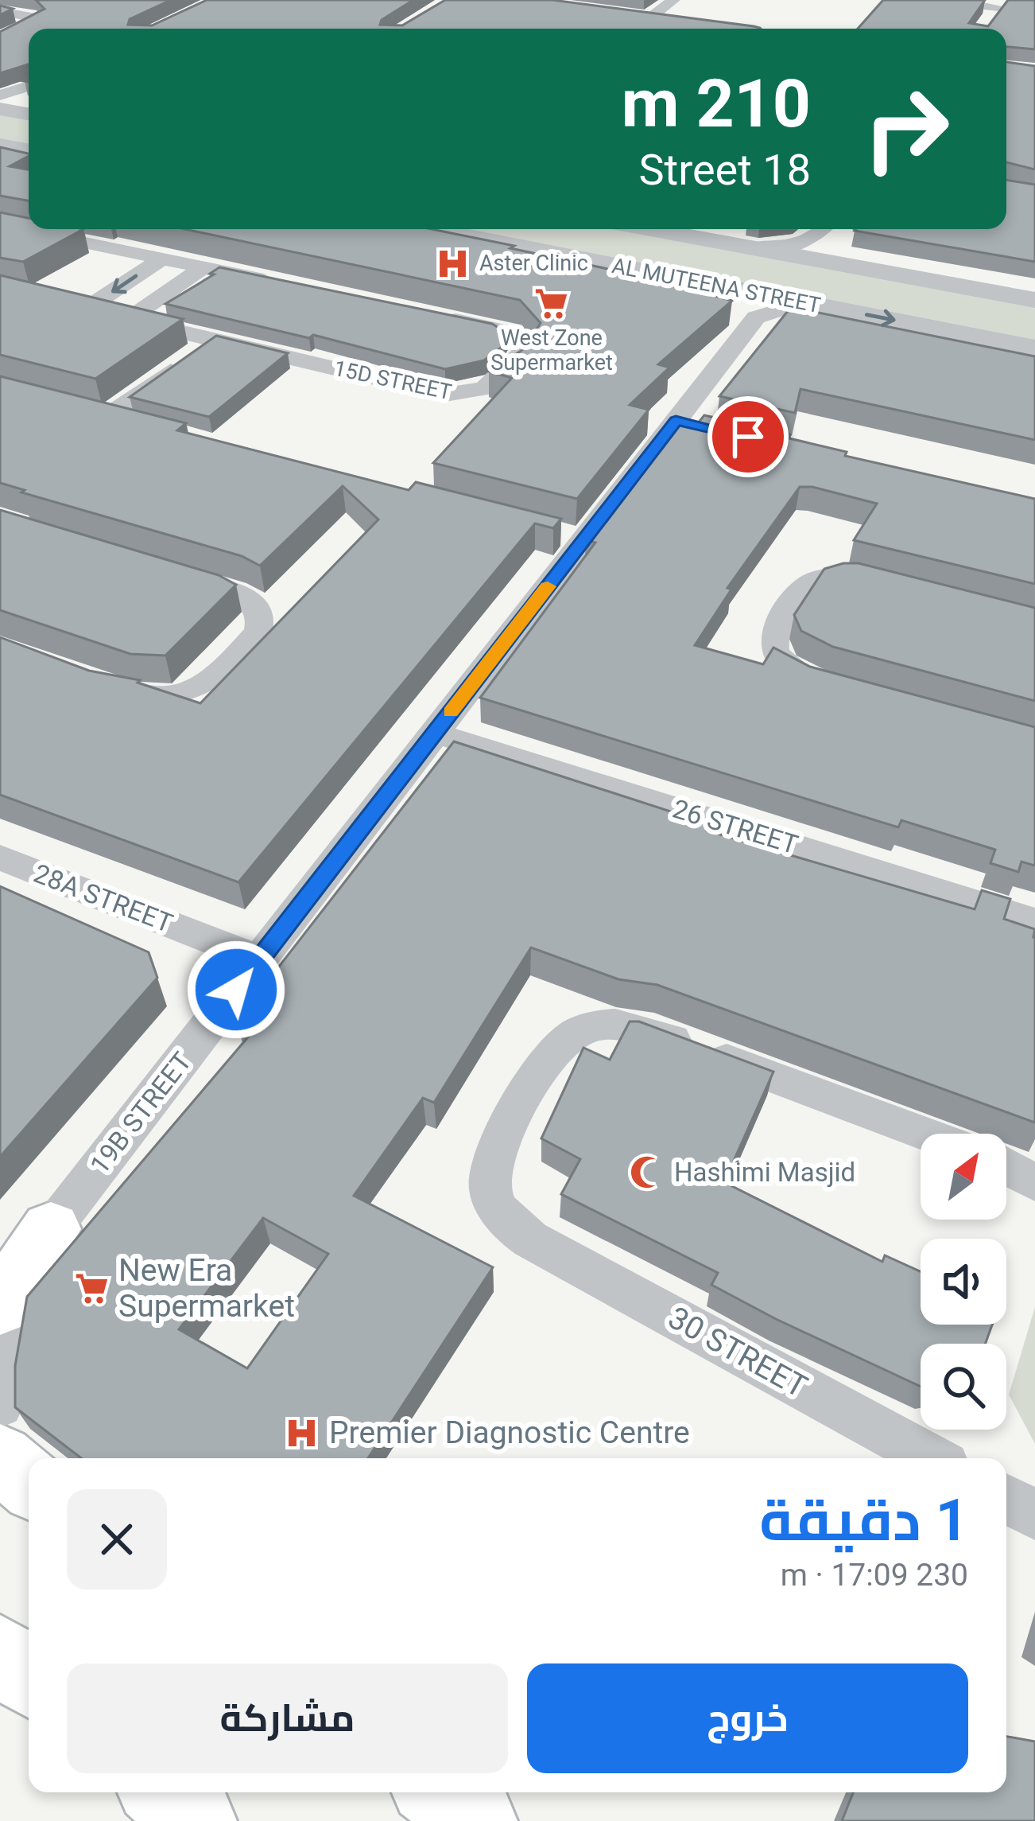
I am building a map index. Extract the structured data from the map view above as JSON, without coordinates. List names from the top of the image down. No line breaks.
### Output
{"streets":{"street":["AL MUTEENA STREET","15D STREET","26 STREET","28A STREET","19B STREET","30 STREET"]},"crossings":[["26 STREET","19B STREET"],["28A STREET","19B STREET"]],"places":{"hospital":["Aster Clinic","Premier Diagnostic Centre"],"supermarket":["West Zone Supermarket","New Era Supermarket"],"mosque":["Hashimi Masjid"]},"north":"top right","page":{"turn":["210 m","18 Street"],"heading":["1 دقيقة","230 m · 17:09"],"buttons":["خروج","مشاركة"]}}
